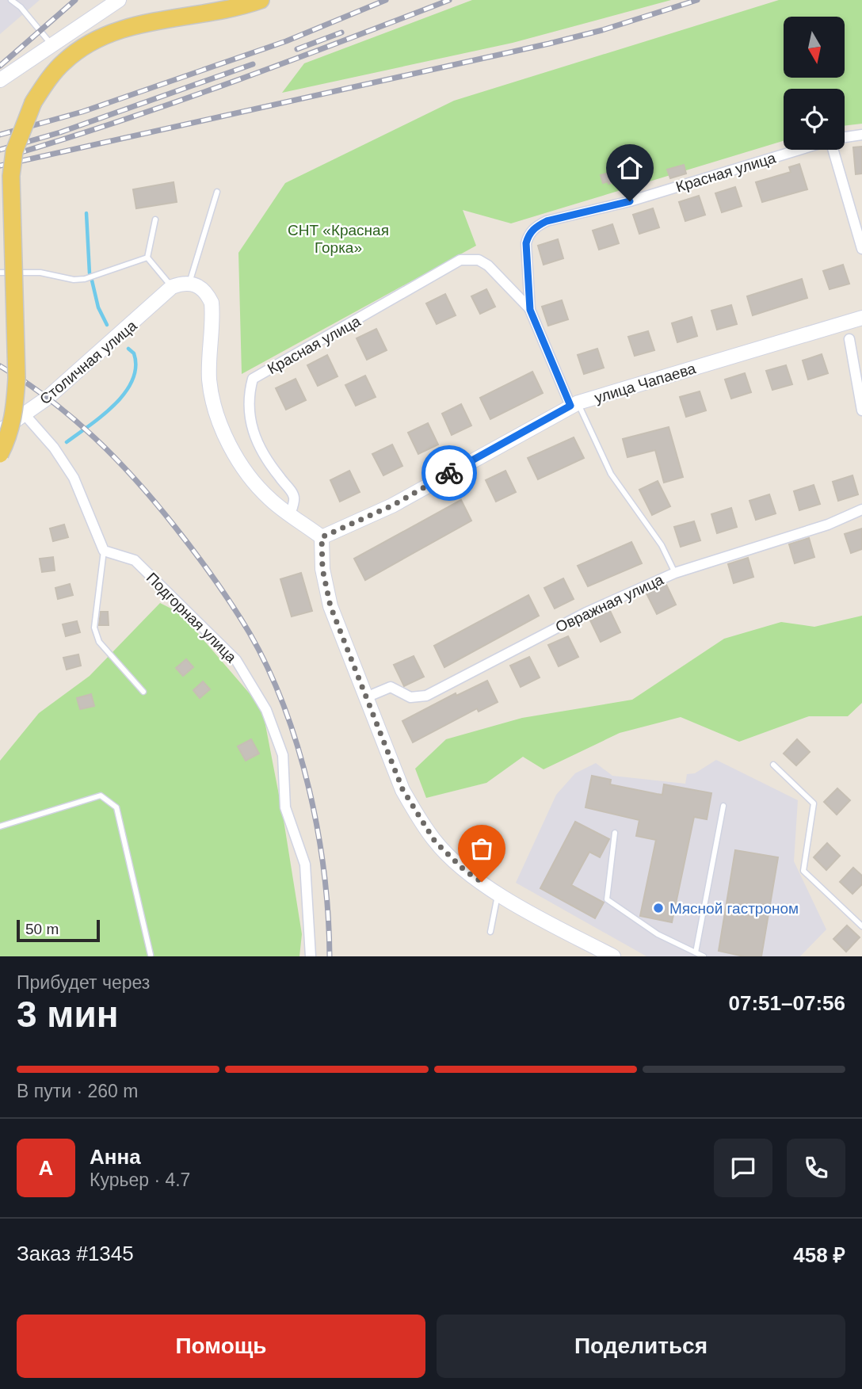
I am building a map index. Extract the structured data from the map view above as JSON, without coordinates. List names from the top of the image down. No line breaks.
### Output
{"streets":{"street":["Красная улица","Столичная улица","улица Чапаева","Овражная улица","Подгорная улица"]},"parks":["СНТ «Красная Горка»"],"places":["Мясной гастроном"],"scale_bar":"50 m","north":"bottom","page":{"scale":"50 m","heading":["3 мин","Прибудет через","07:51–07:56"],"panel":["Анна","Курьер · 4.7","Заказ #1345","458 ₽"],"bar":"В пути · 260 m","round":"А","buttons":["Помощь","Поделиться"]}}
